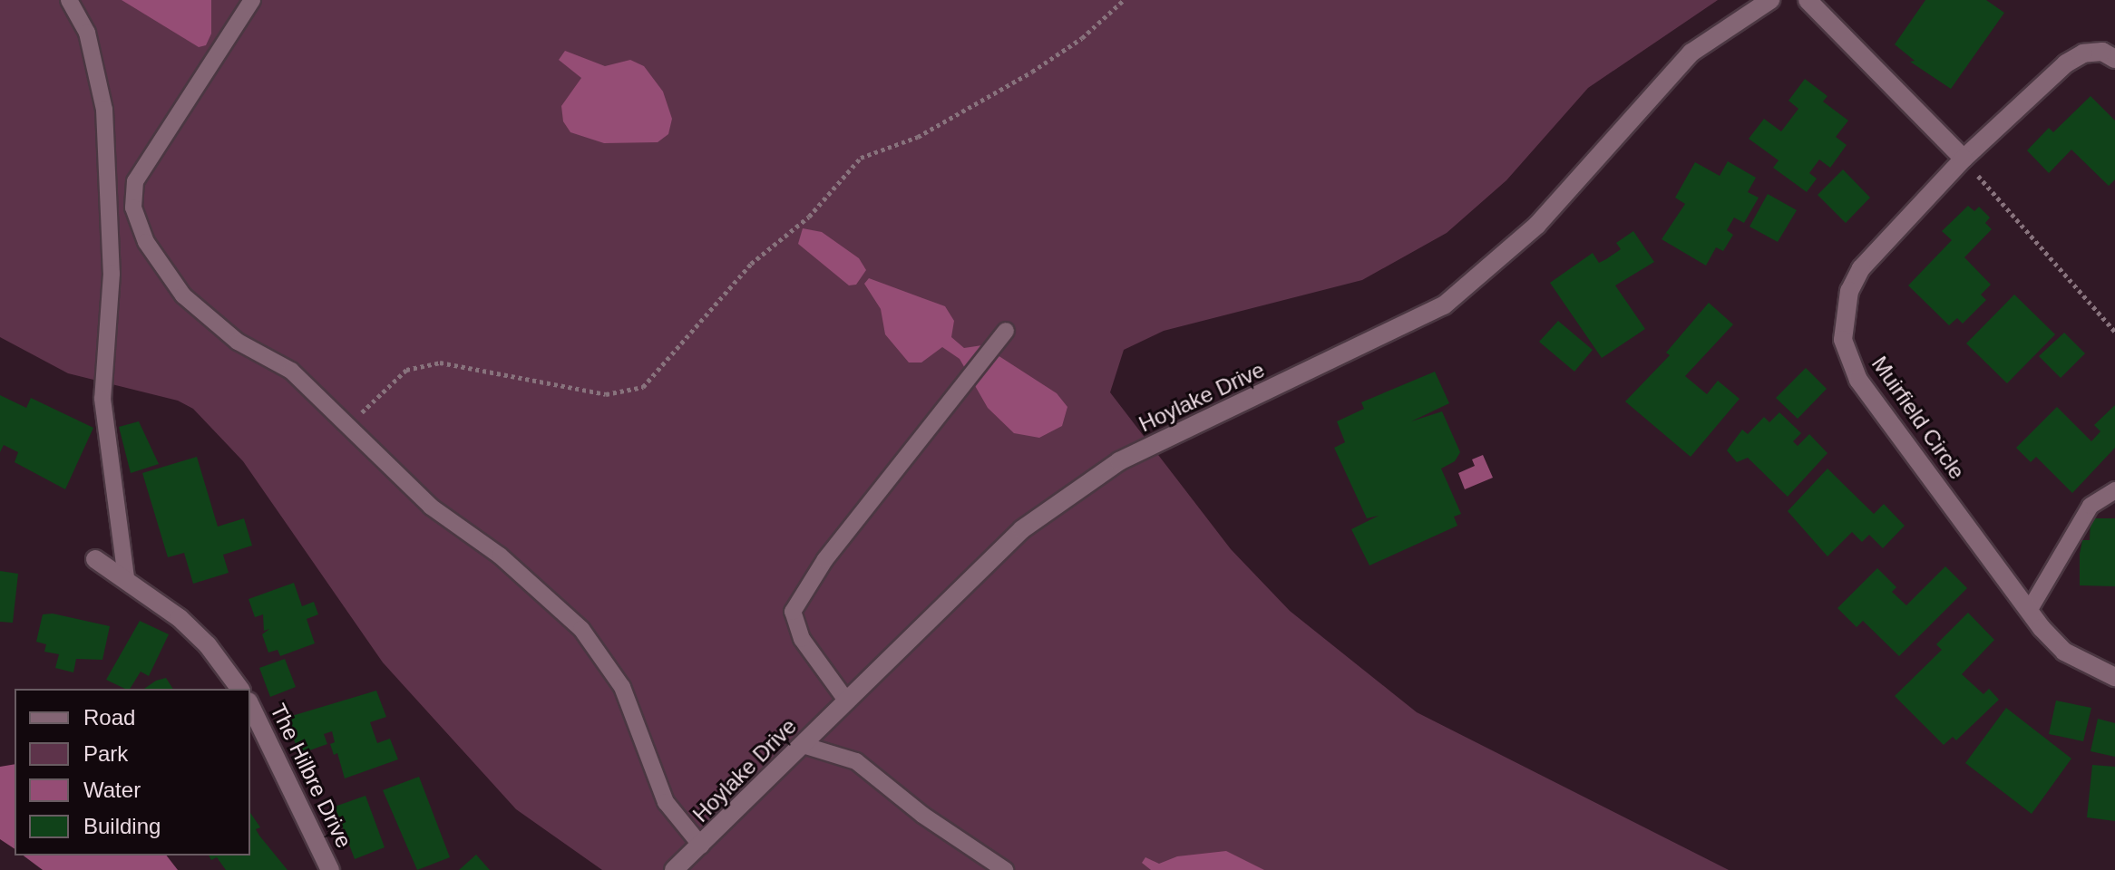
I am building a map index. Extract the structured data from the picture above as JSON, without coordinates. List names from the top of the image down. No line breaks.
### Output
{"streets":{"street":["Hoylake Drive","Muirfield Circle","The Hilbre Drive"]},"legend":["Road","Park","Water","Building"]}
